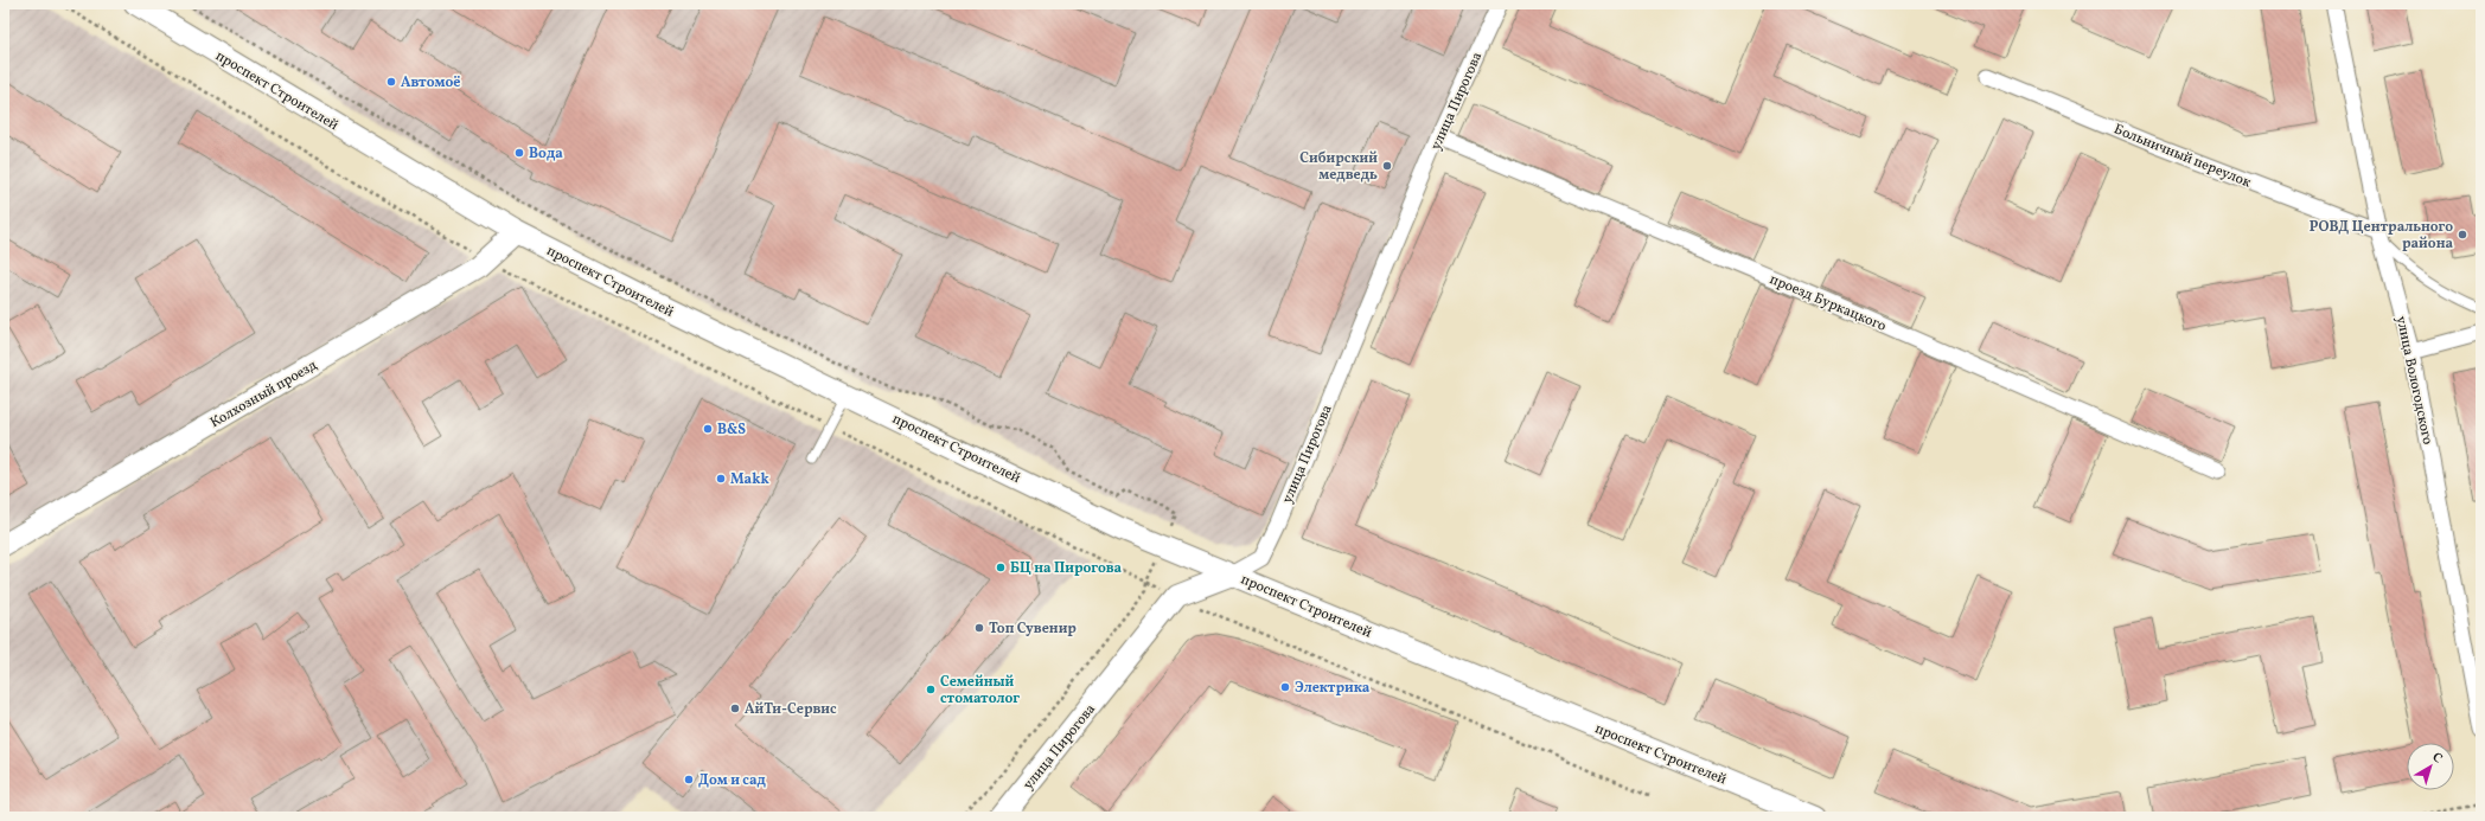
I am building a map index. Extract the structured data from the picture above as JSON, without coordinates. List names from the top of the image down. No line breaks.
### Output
{"streets":{"street":["проспект Строителей","улица Пирогова","Больничный переулок","проезд Буркацкого","улица Вологодского","Колхозный проезд"]},"crossings":[["проспект Строителей","улица Пирогова"],["проспект Строителей","Колхозный проезд"],["улица Пирогова","проезд Буркацкого"],["Больничный переулок","улица Вологодского"]],"places":["Автомоё","Вода","Сибирский медведь","РОВД Центрального района","B&S","Makk","БЦ на Пирогова","Топ Сувенир","Электрика","Семейный стоматолог","АйТи-Сервис","Дом и сад"],"north":"top right"}
